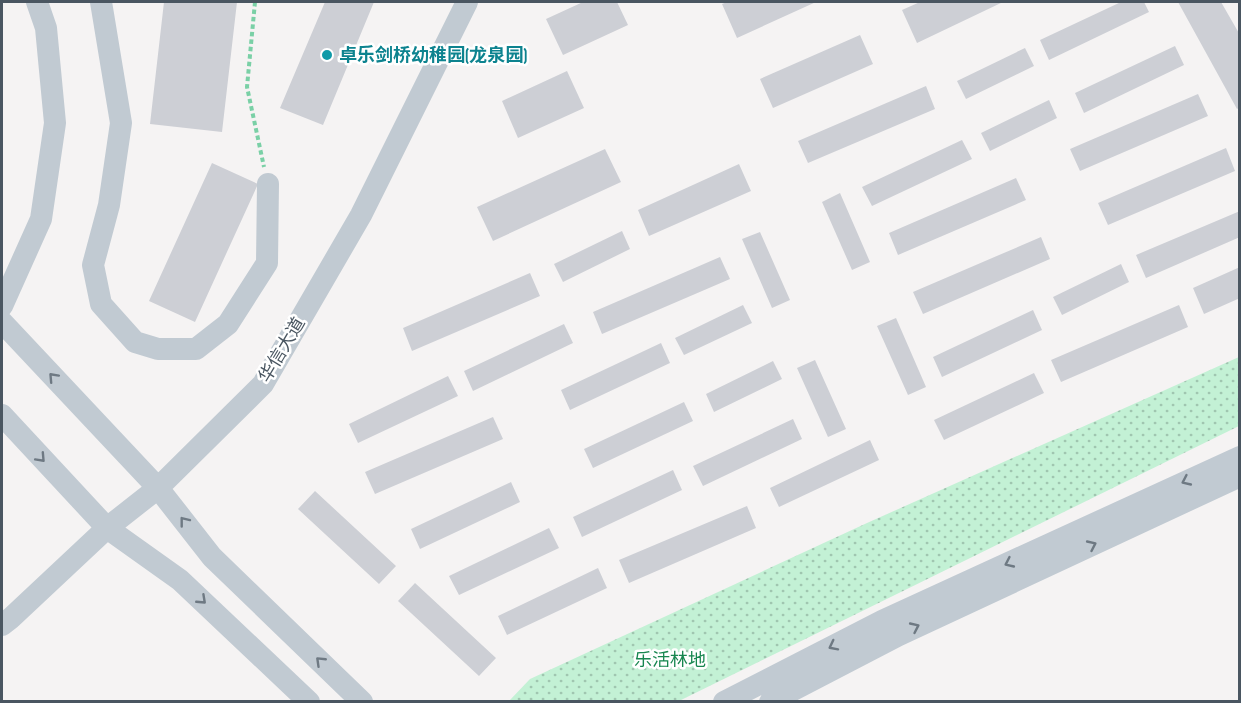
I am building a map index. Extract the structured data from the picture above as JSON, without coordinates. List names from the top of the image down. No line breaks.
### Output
{"streets":{"street":["华信大道"]},"parks":["乐活林地"],"places":["卓乐剑桥幼稚园(龙泉园)"]}
